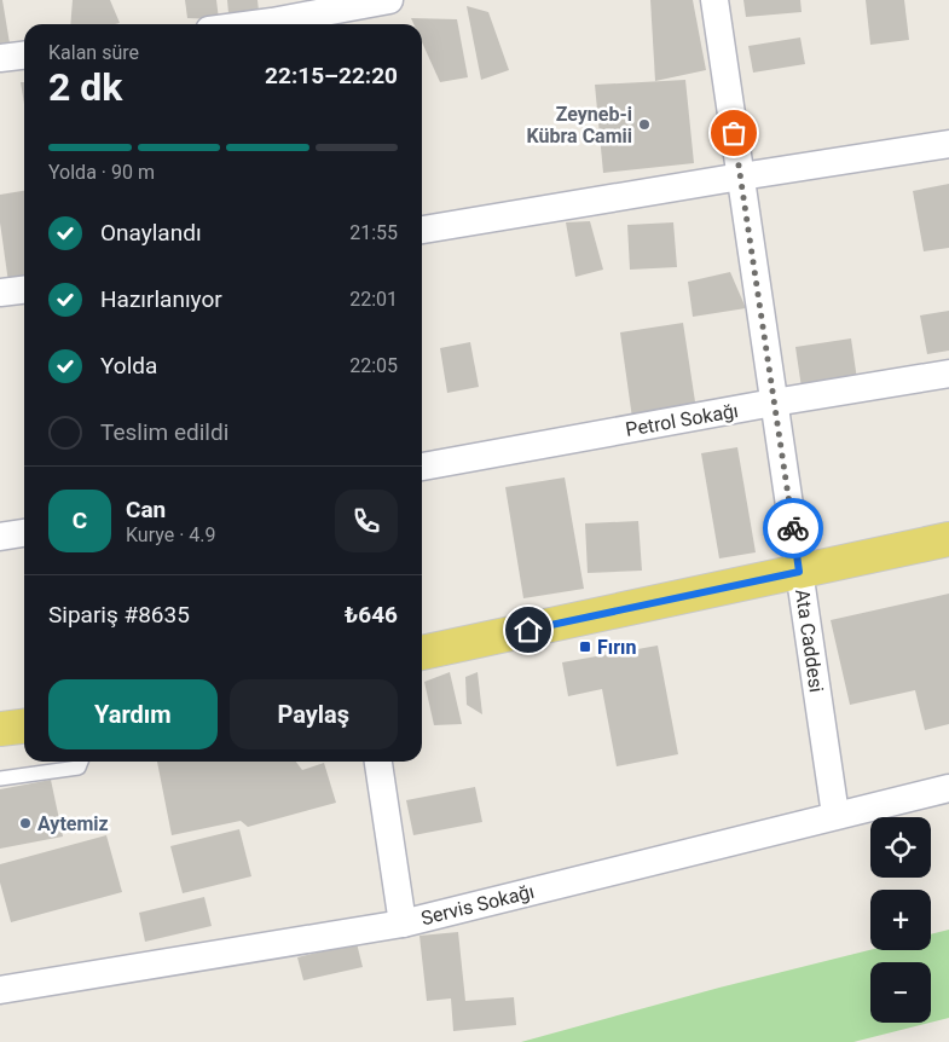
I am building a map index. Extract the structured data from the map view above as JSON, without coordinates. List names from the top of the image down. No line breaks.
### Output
{"streets":{"street":["Petrol Sokağı","Ata Caddesi","Servis Sokağı"]},"crossings":[["Petrol Sokağı","Ata Caddesi"],["Ata Caddesi","Servis Sokağı"]],"places":{"other":["Zeyneb-i Kübra Camii","Aytemiz"],"transit":["Fırın"]},"page":{"heading":["2 dk","Kalan süre","22:15–22:20"],"panel":["Can","Kurye · 4.9","Sipariş #8635","₺646"],"bar":"Yolda · 90 m","list":[["Onaylandı","21:55"],["Hazırlanıyor","22:01"],["Yolda","22:05"],"Teslim edildi"],"round":"C","buttons":["Yardım","Paylaş"],"map_buttons":["+","−"]}}
